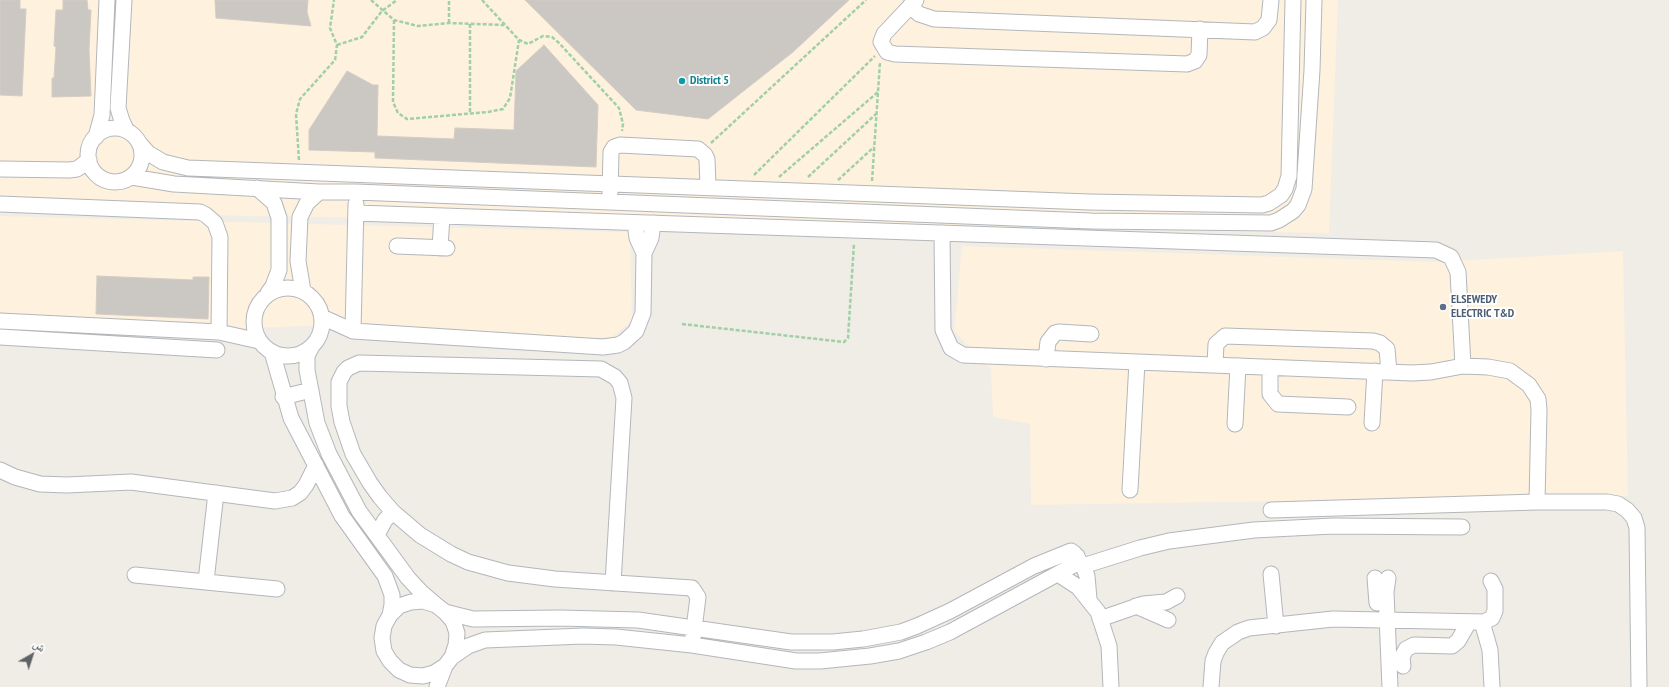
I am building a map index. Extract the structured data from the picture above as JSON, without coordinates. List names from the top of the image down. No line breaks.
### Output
{"places":["District 5","ELSEWEDY ELECTRIC T&D"],"north":"top right"}
